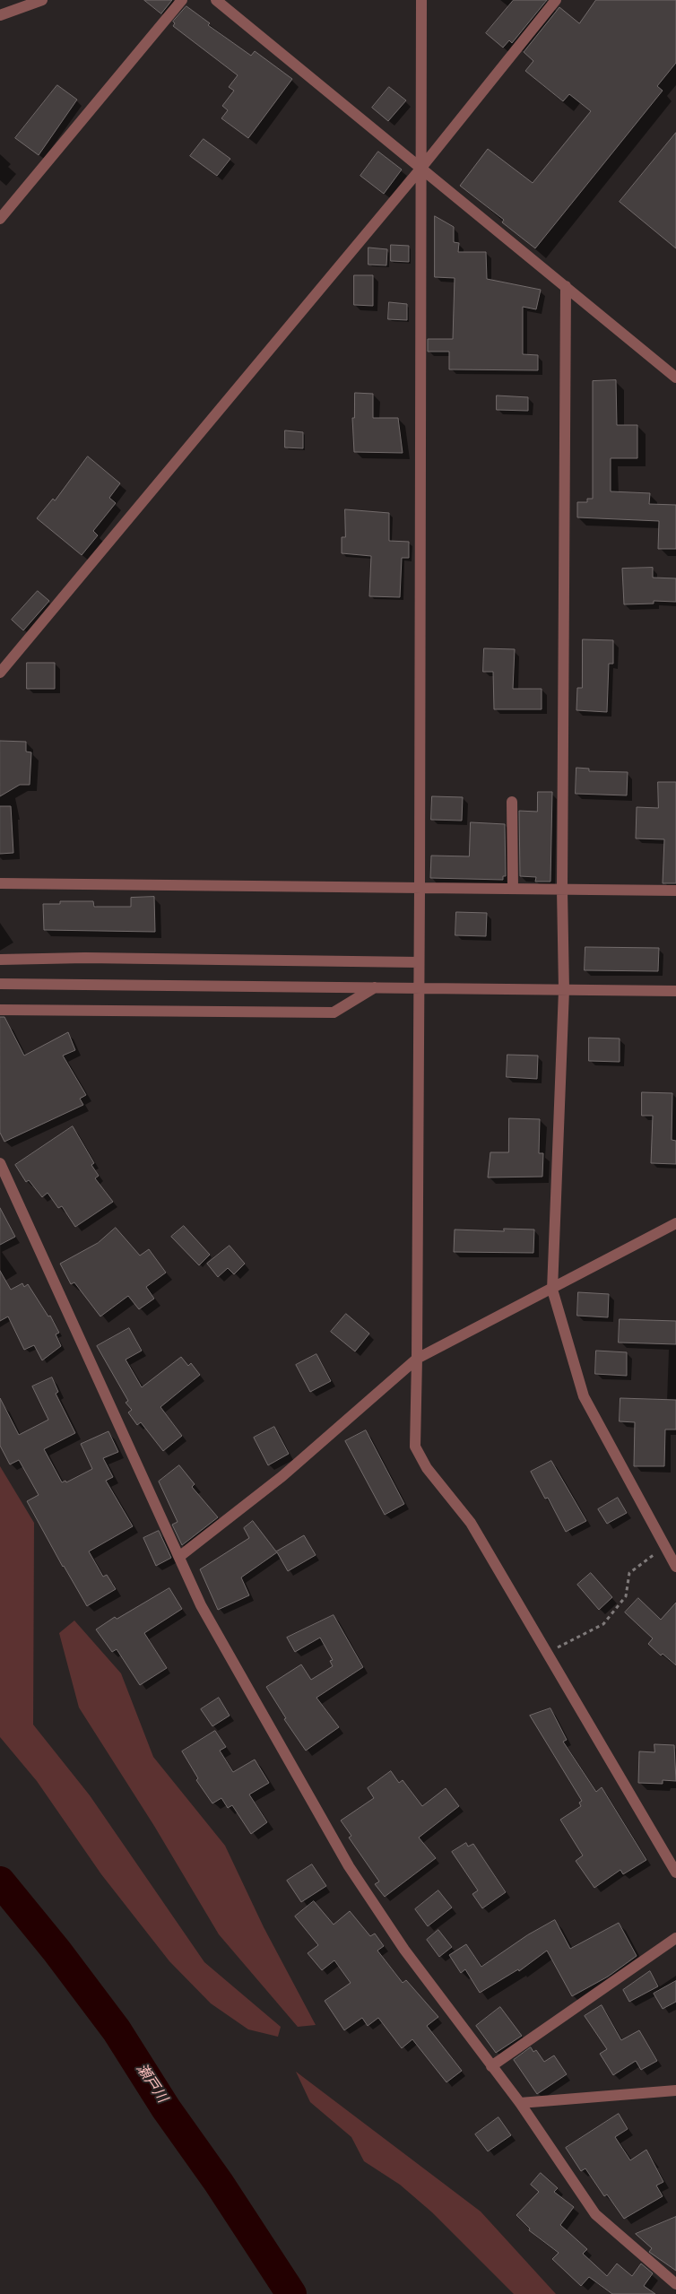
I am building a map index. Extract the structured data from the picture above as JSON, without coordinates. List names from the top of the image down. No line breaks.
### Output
{"water":["瀬戸川"]}
